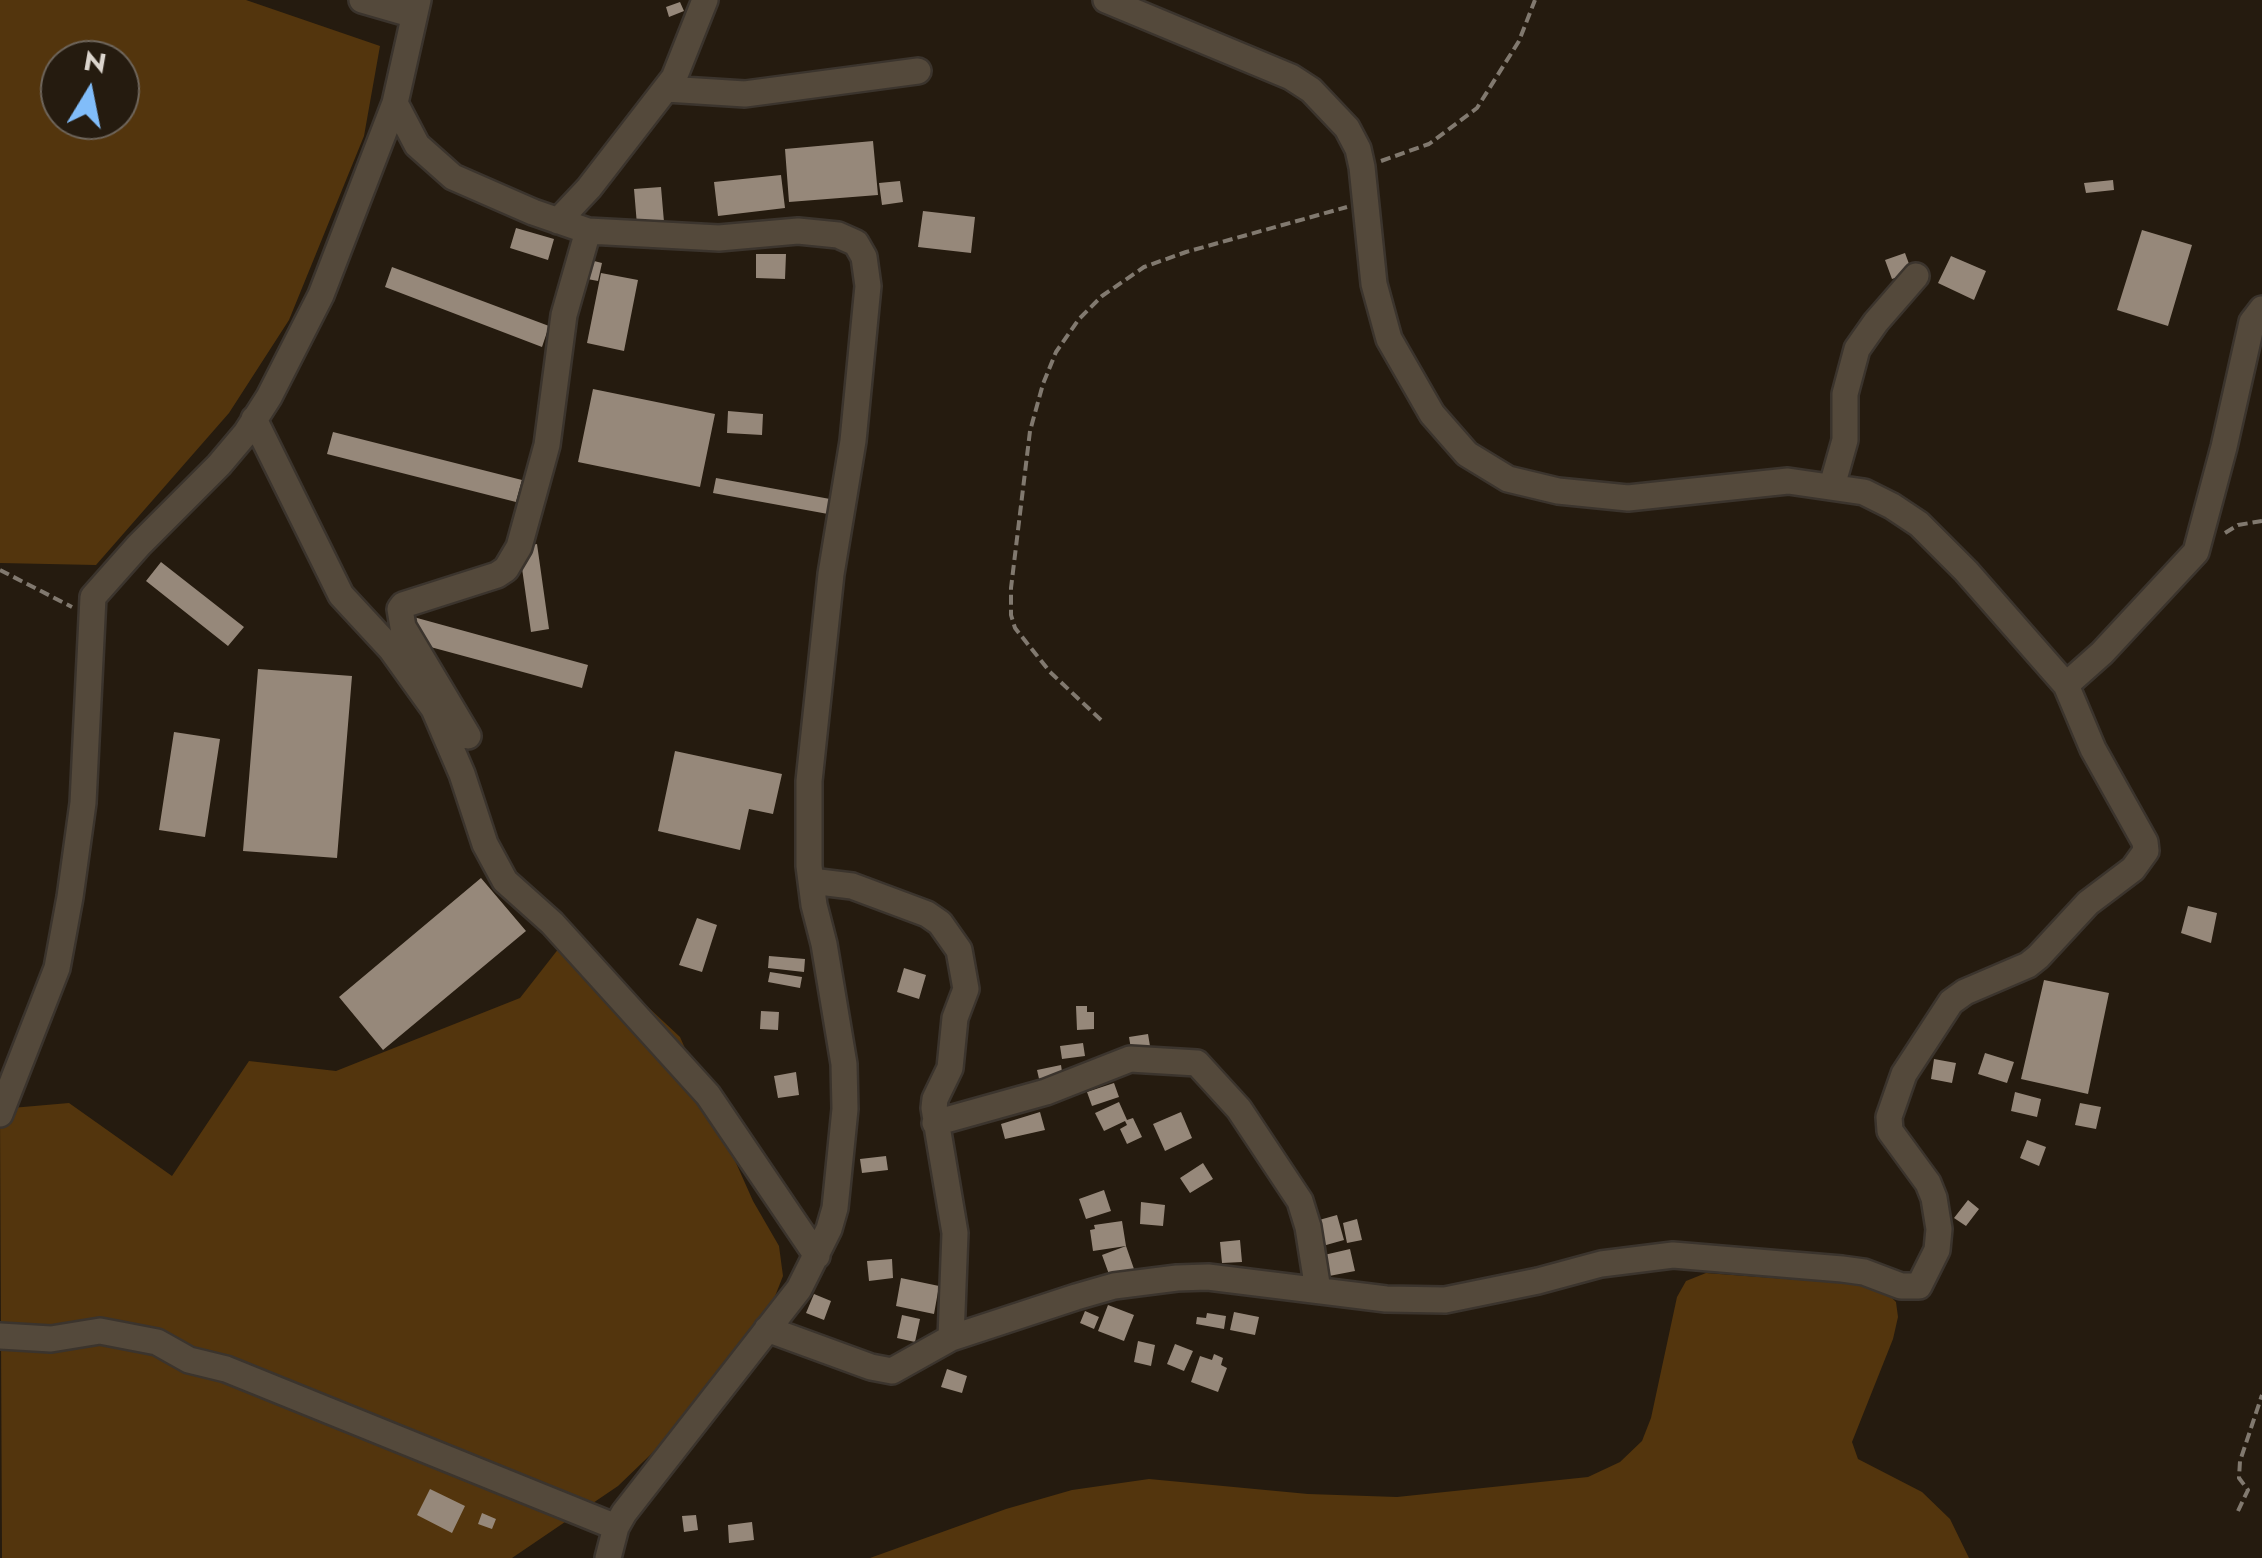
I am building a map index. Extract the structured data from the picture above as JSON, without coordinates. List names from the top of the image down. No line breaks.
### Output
{"north":"top"}
